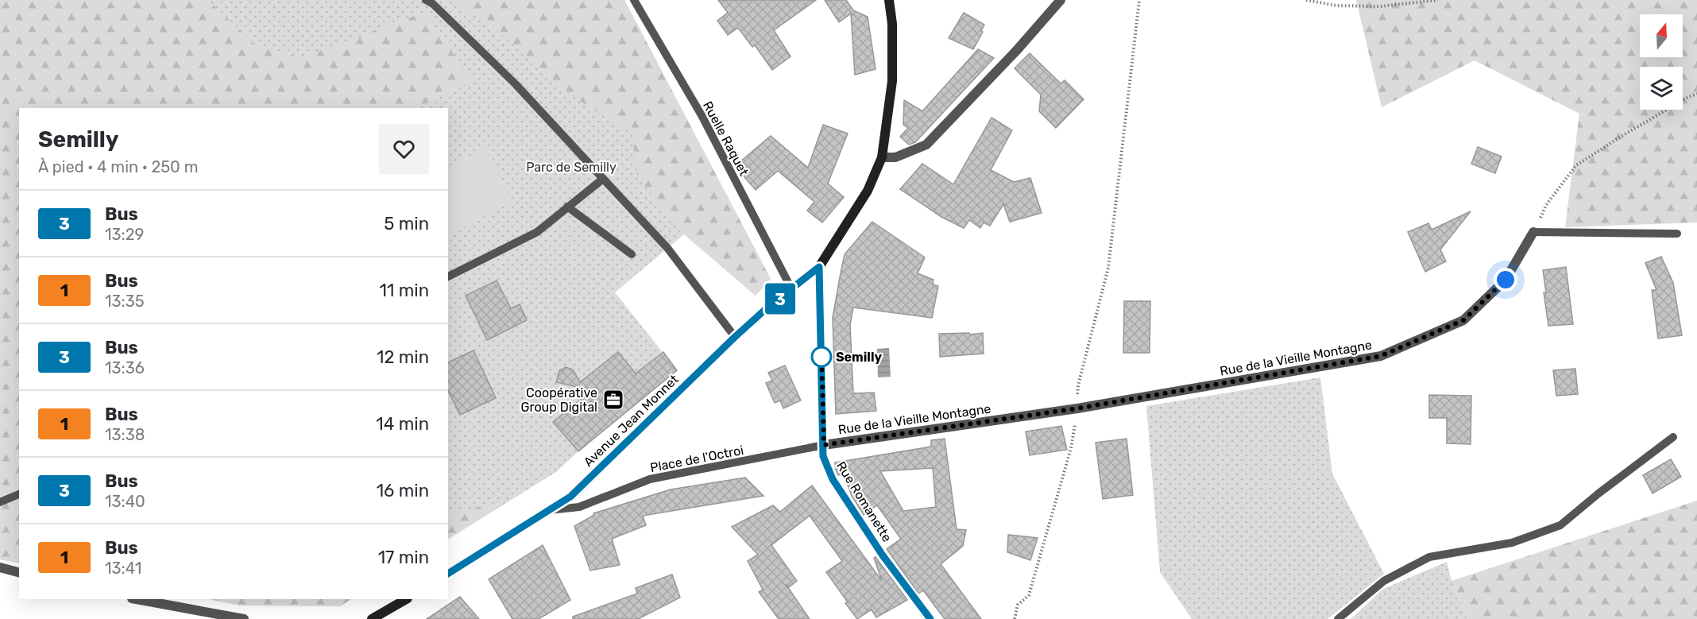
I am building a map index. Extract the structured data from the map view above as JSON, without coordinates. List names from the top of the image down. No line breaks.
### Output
{"streets":{"main road":["Avenue Jean Monnet"],"street":["Rue de la Vieille Montagne","Rue Romanette"],"lane":["Ruelle Raquet","Place de l'Octroi"]},"crossings":[["Ruelle Raquet","Avenue Jean Monnet"],["Rue de la Vieille Montagne","Place de l'Octroi"],["Rue de la Vieille Montagne","Rue Romanette"],["Avenue Jean Monnet","Place de l'Octroi"],["Avenue Jean Monnet","Rue Romanette"],["Place de l'Octroi","Rue Romanette"]],"parks":["Parc de Semilly"],"places":{"other":["Semilly"],"office":["Coopérative Group Digital"]},"lines":["bus line 3"],"north":"top","page":{"on_map":"3","heading":["Semilly","À pied · 4 min · 250 m"],"list":[{"mark":"3","name":"Bus","note":"13:29","value":"5 min"},{"mark":"1","name":"Bus","note":"13:35","value":"11 min"},{"mark":"3","name":"Bus","note":"13:36","value":"12 min"},{"mark":"1","name":"Bus","note":"13:38","value":"14 min"},{"mark":"3","name":"Bus","note":"13:40","value":"16 min"},{"mark":"1","name":"Bus","note":"13:41","value":"17 min"}]}}
